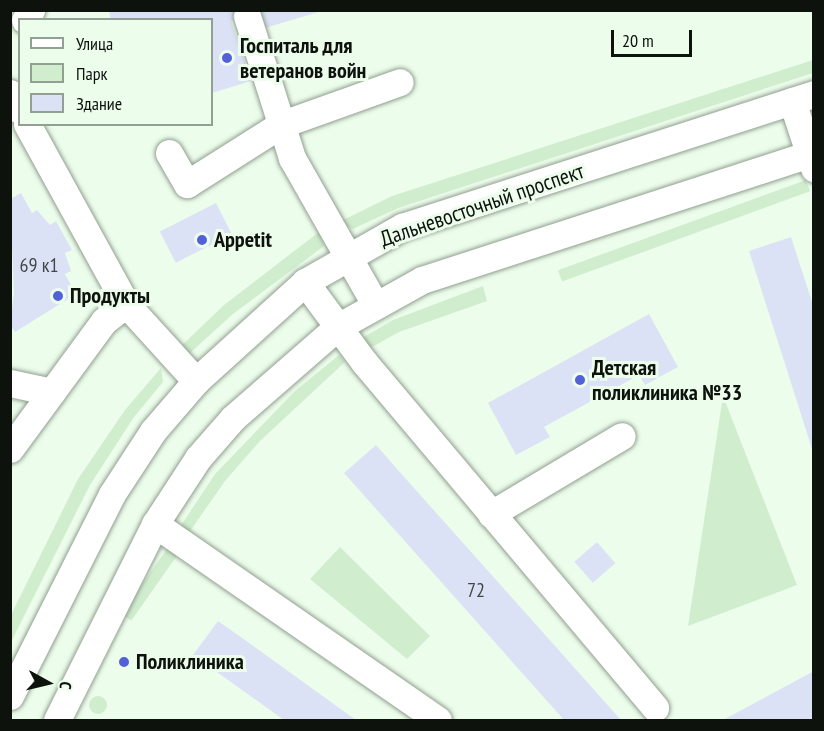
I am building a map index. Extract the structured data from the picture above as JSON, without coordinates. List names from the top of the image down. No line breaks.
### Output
{"streets":{"street":["Дальневосточный проспект"]},"places":["Госпиталь для ветеранов войн","Appetit","Продукты","Детская поликлиника №33","Поликлиника"],"house_numbers":["69 к1","72"],"legend":["Улица","Парк","Здание"],"scale_bar":"20 m","north":"right"}
